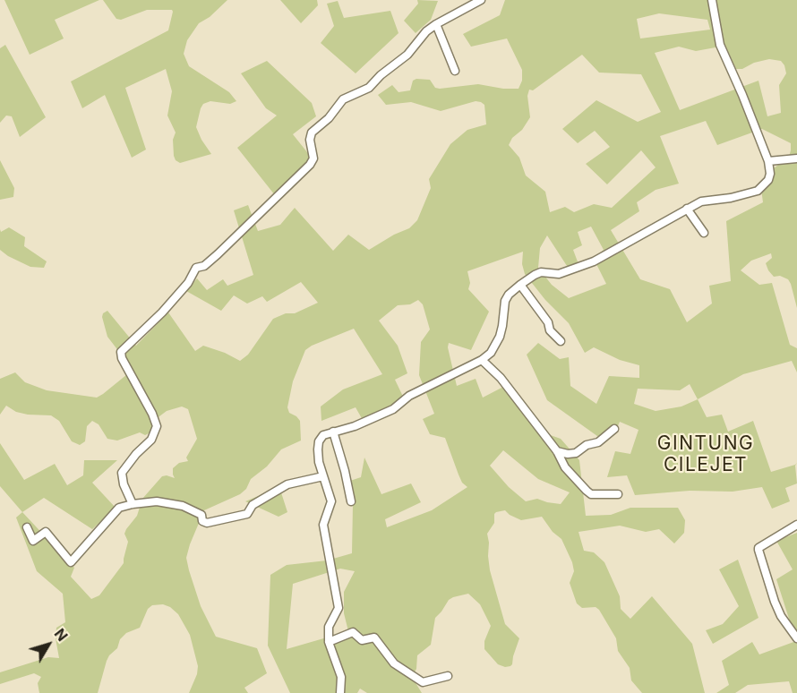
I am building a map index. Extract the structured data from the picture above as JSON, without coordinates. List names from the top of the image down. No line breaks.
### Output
{"districts":["GINTUNG CILEJET"],"north":"top right"}
